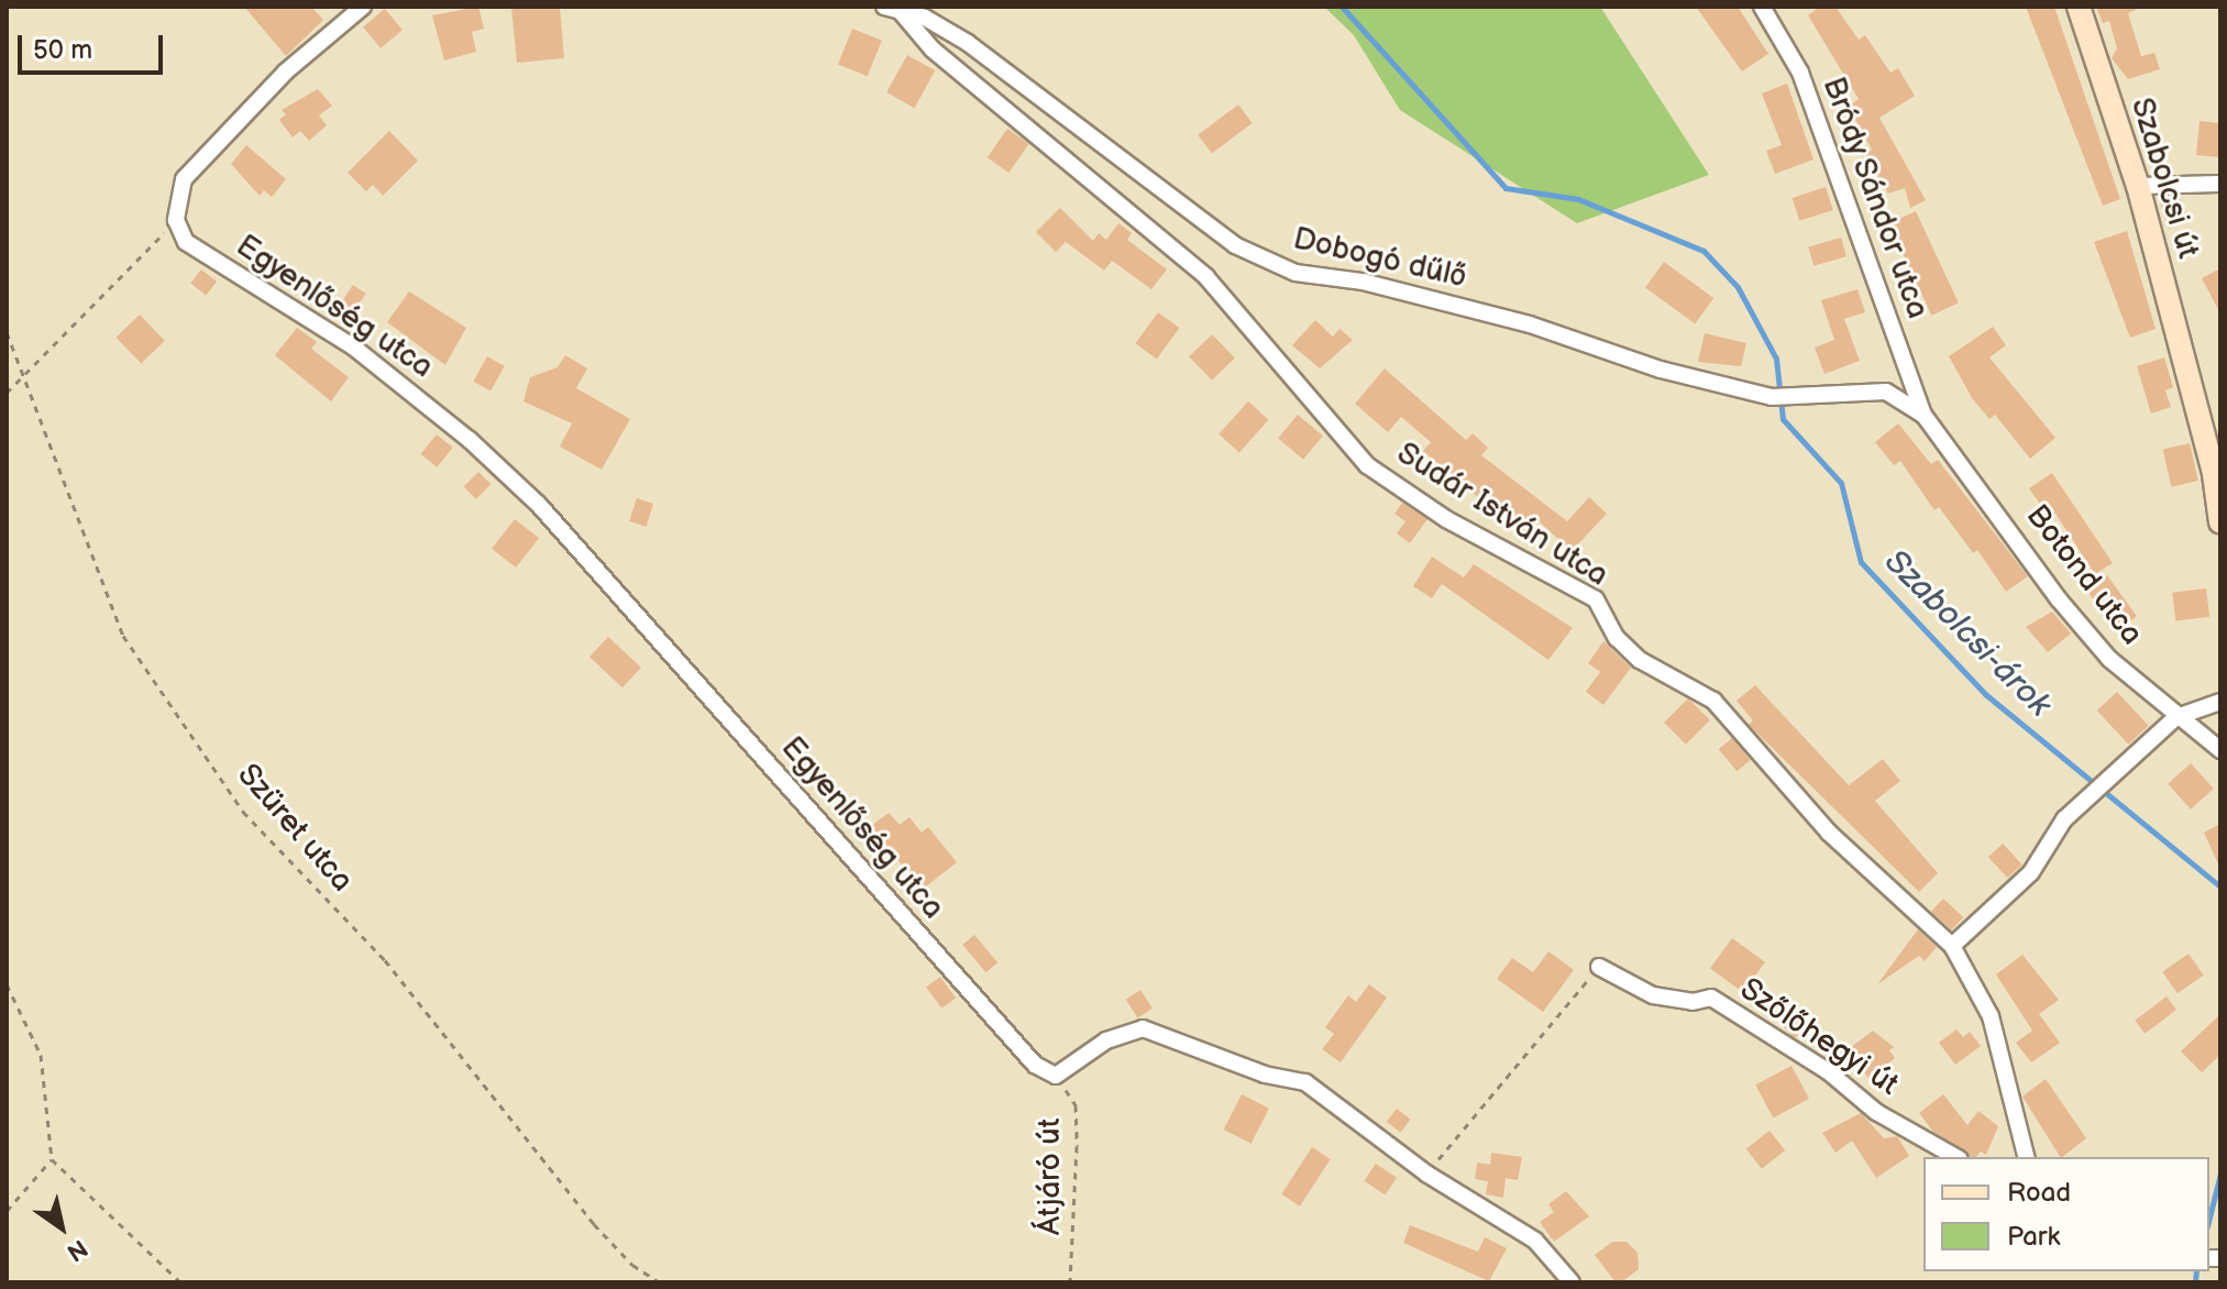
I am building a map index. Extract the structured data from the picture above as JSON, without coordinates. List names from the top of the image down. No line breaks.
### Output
{"streets":{"street":["Szabolcsi út","Bródy Sándor utca","Dobogó dűlő","Egyenlőség utca","Sudár István utca","Botond utca","Szőlőhegyi út"],"path":["Szüret utca","Átjáró út"]},"crossings":[["Bródy Sándor utca","Dobogó dűlő"],["Bródy Sándor utca","Botond utca"],["Dobogó dűlő","Sudár István utca"],["Dobogó dűlő","Botond utca"],["Egyenlőség utca","Átjáró út"]],"water":["Szabolcsi-árok"],"legend":["Road","Park"],"scale_bar":"50 m","north":"bottom right"}
